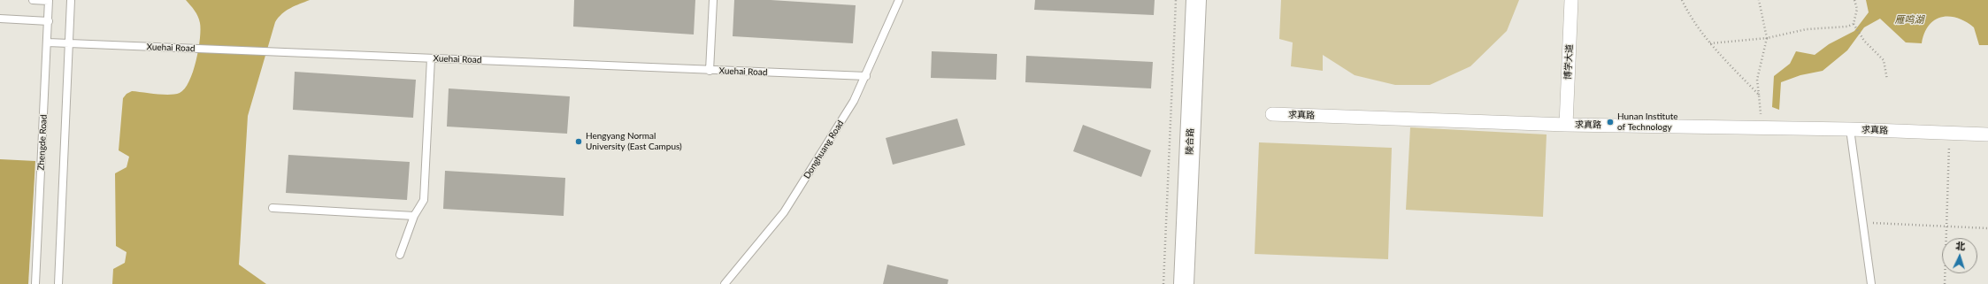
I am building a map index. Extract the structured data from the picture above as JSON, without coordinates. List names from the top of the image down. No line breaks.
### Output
{"streets":{"street":["博学大道","求真路","陵合路"],"lane":["Xuehai Road","Zhengde Road","Donghuang Road"]},"crossings":[["Xuehai Road","Zhengde Road"],["Xuehai Road","Donghuang Road"],["博学大道","求真路"]],"water":["雁鸣湖"],"places":["Hunan Institute of Technology","Hengyang Normal University (East Campus)"],"north":"top"}
